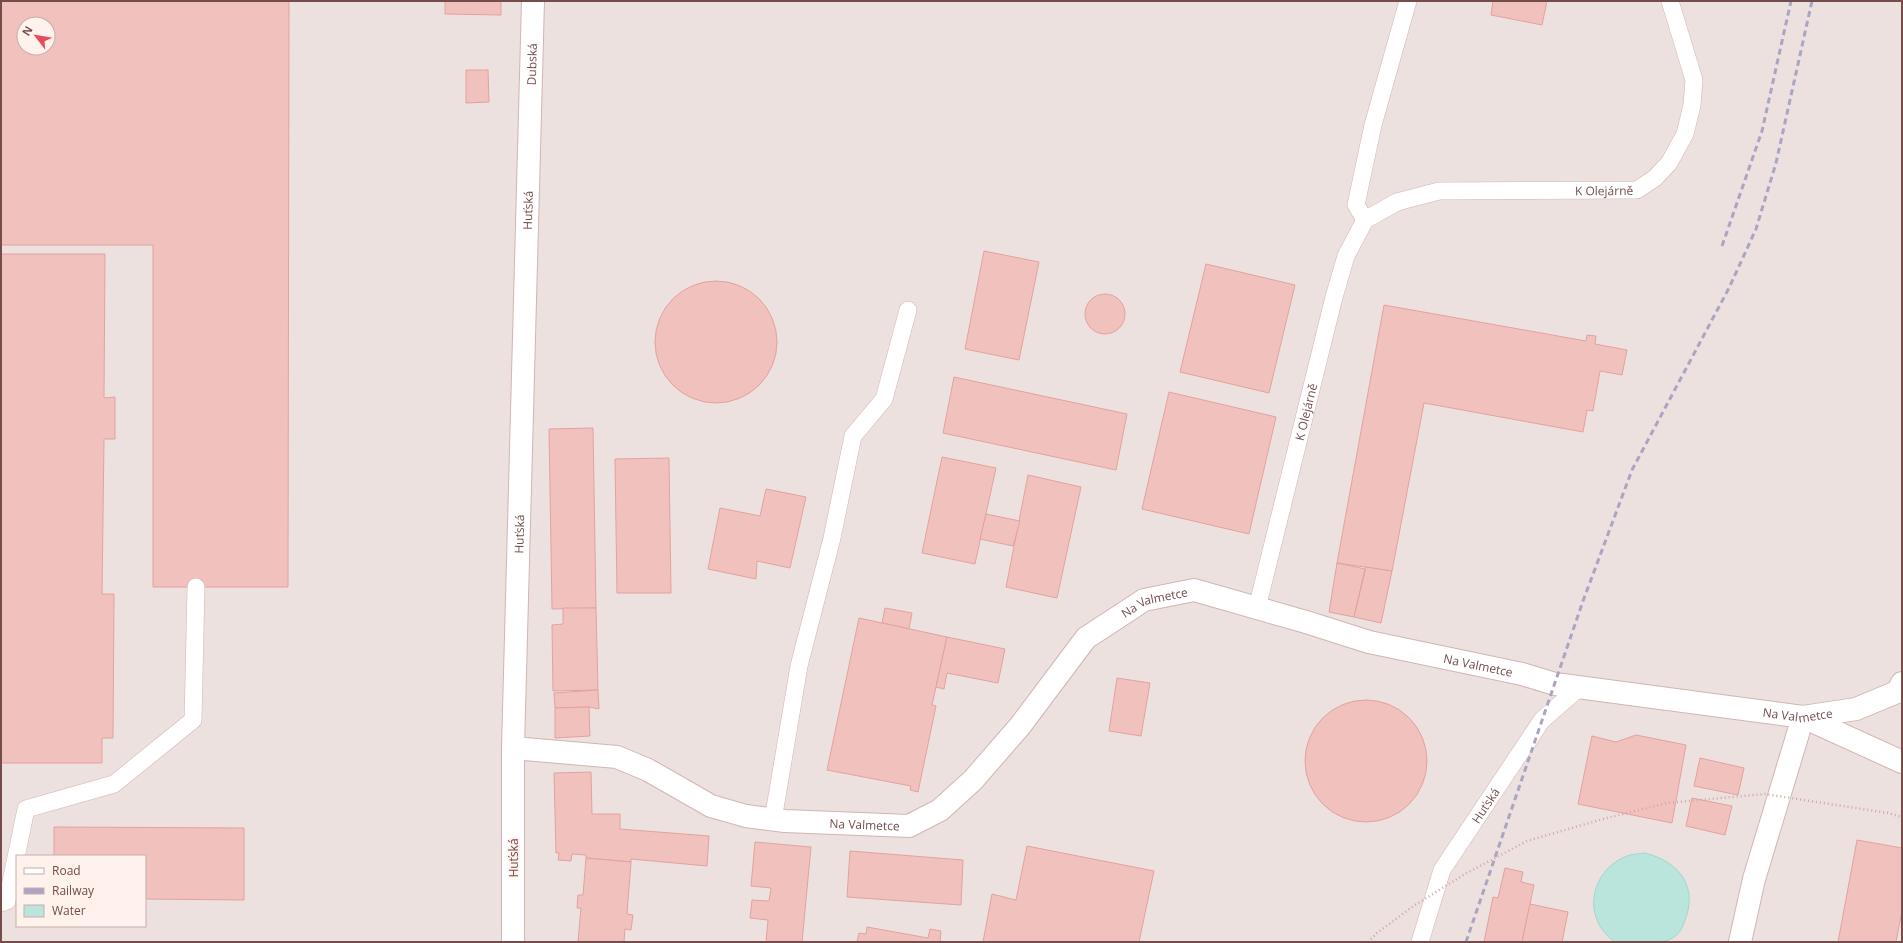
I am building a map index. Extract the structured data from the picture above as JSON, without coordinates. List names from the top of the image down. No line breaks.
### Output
{"streets":{"street":["Dubská","Huťská","Na Valmetce"],"lane":["K Olejárně"]},"crossings":[["Dubská","Huťská"],["K Olejárně","Na Valmetce"],["Huťská","Na Valmetce"]],"legend":["Road","Railway","Water"],"north":"top left"}
